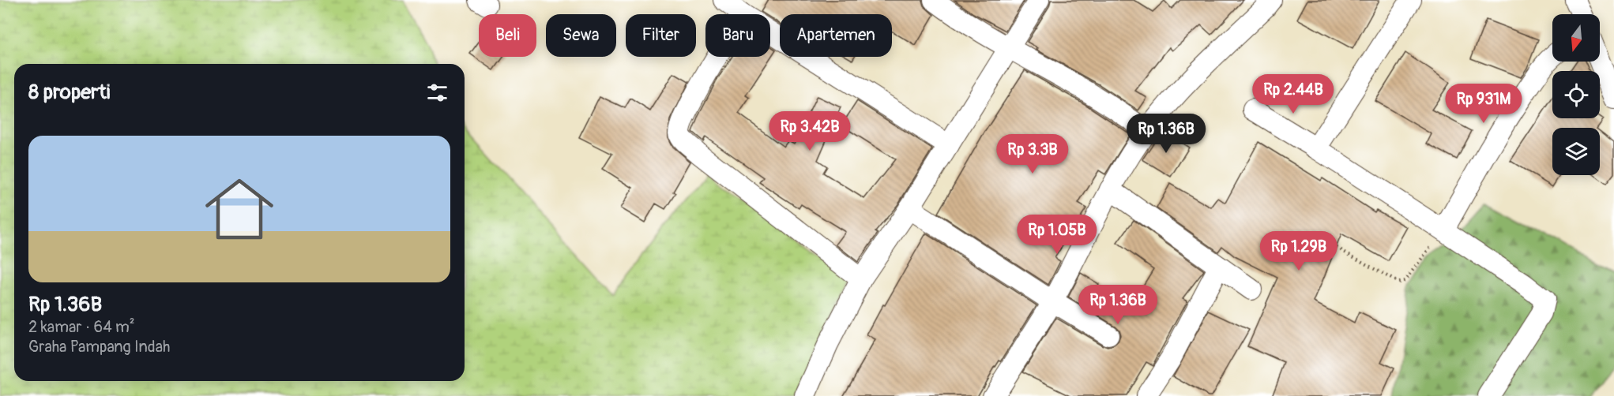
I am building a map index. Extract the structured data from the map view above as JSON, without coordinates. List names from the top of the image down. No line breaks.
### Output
{"north":"bottom","page":{"chip":["Beli","Sewa","Filter","Baru","Apartemen"],"heading":"8 properti","price":["Rp 2.44B","Rp 931M","Rp 3.42B","Rp 1.36B","Rp 3.3B","Rp 1.05B","Rp 1.29B","Rp 1.36B"],"list":[{"name":"Rp 1.36B","note":"2 kamar · 64 m² · Graha Pampang Indah"}]}}
